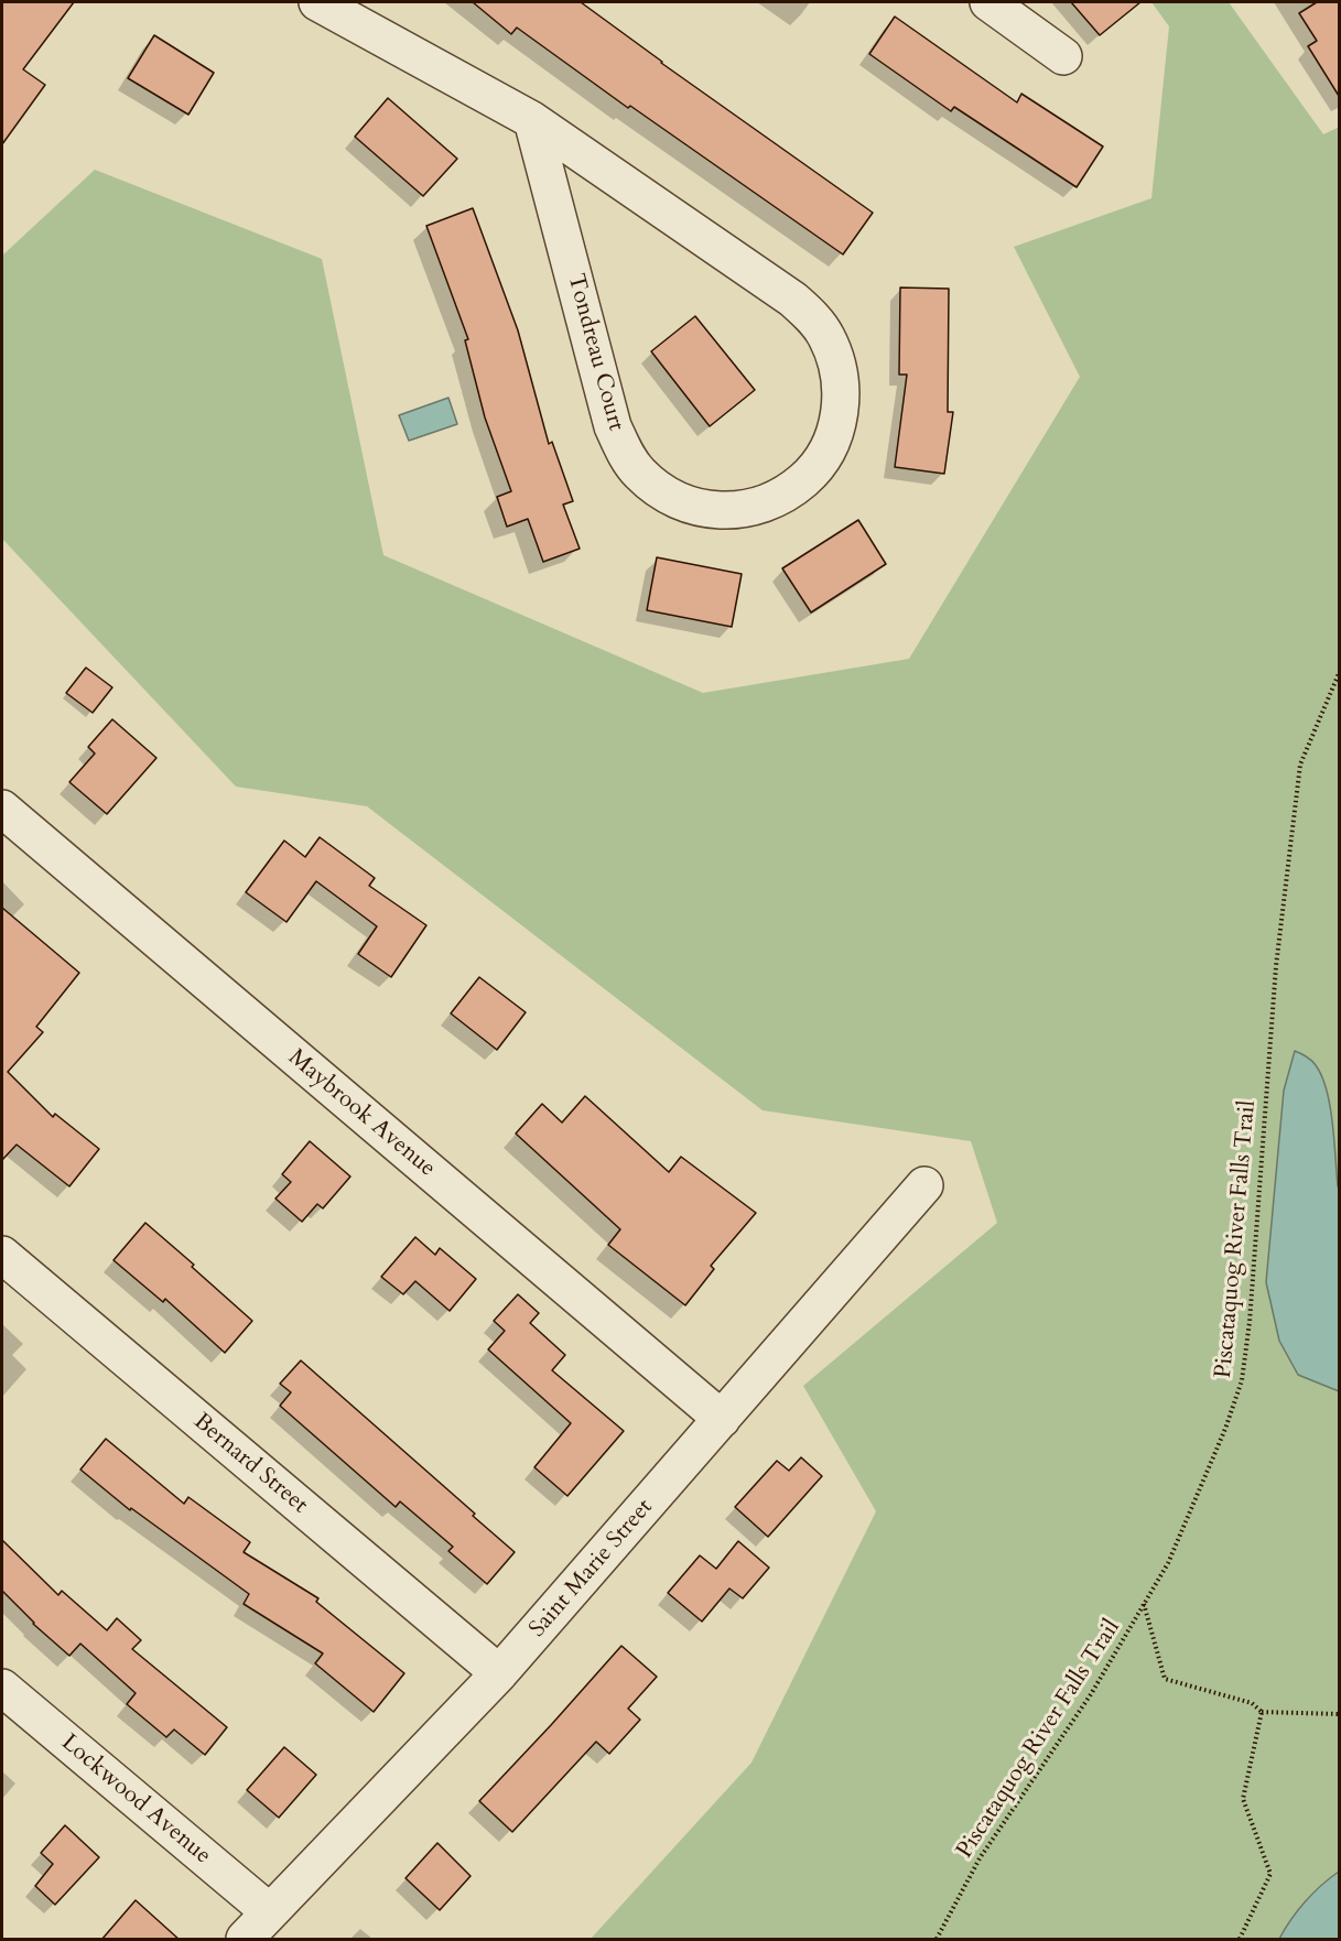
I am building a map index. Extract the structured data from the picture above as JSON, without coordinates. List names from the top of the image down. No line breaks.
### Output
{"streets":{"street":["Tondreau Court","Maybrook Avenue","Bernard Street","Saint Marie Street","Lockwood Avenue"],"path":["Piscataquog River Falls Trail"]},"crossings":[["Maybrook Avenue","Saint Marie Street"],["Bernard Street","Saint Marie Street"],["Saint Marie Street","Lockwood Avenue"]]}
